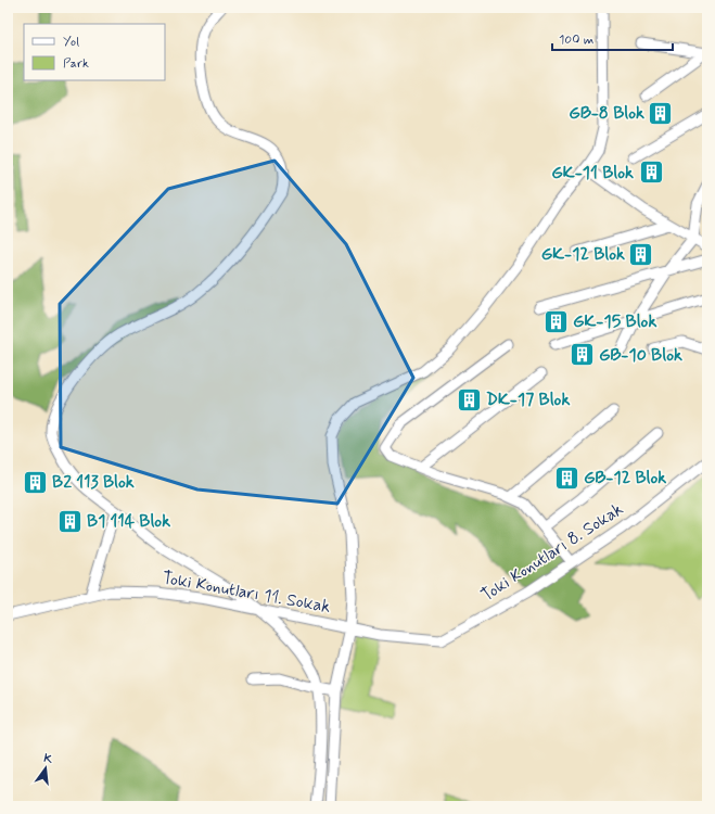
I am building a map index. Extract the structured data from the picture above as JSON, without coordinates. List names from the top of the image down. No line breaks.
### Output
{"streets":{"street":["Toki Konutları 8. Sokak","Toki Konutları 11. Sokak"]},"crossings":[["Toki Konutları 8. Sokak","Toki Konutları 11. Sokak"]],"places":{"building":["GB-8 Blok","GK-11 Blok","GK-12 Blok","GK-15 Blok","GB-10 Blok","DK-17 Blok","GB-12 Blok","B2 113 Blok","B1 114 Blok"]},"legend":["Yol","Park"],"scale_bar":"100 m","north":"top"}
